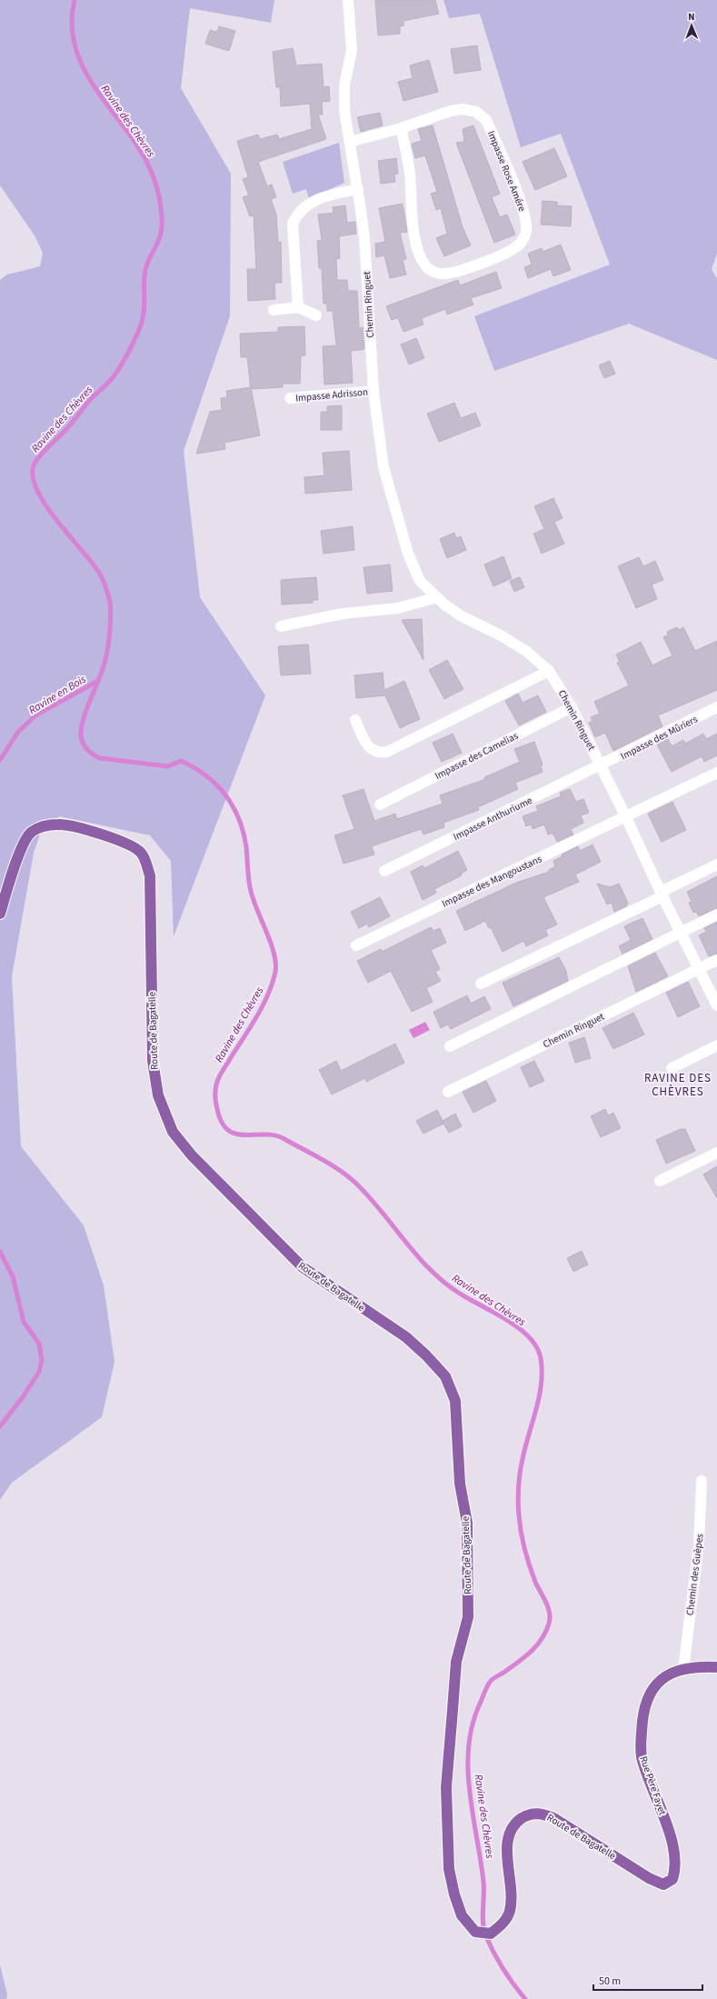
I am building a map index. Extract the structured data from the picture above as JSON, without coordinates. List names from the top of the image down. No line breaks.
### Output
{"streets":{"main road":["Route de Bagatelle","Rue Père Fayet"],"street":["Impasse Rose Amére","Chemin Ringuet","Impasse Adrisson","Impasse des Mûriers","Impasse des Camelias","Impasse Anthuriume","Impasse des Mangoustans","Chemin des Guèpes"]},"crossings":[["Impasse Rose Amére","Chemin Ringuet"],["Chemin Ringuet","Impasse Adrisson"],["Chemin Ringuet","Impasse des Mûriers"],["Chemin Ringuet","Impasse des Camelias"],["Chemin Ringuet","Impasse Anthuriume"],["Chemin Ringuet","Impasse des Mangoustans"],["Impasse des Mûriers","Impasse Anthuriume"],["Route de Bagatelle","Rue Père Fayet"],["Chemin des Guèpes","Rue Père Fayet"]],"districts":["RAVINE DES CHÈVRES"],"water":["Ravine des Chèvres","Ravine en Bois"],"scale_bar":"50 m","north":"top"}
